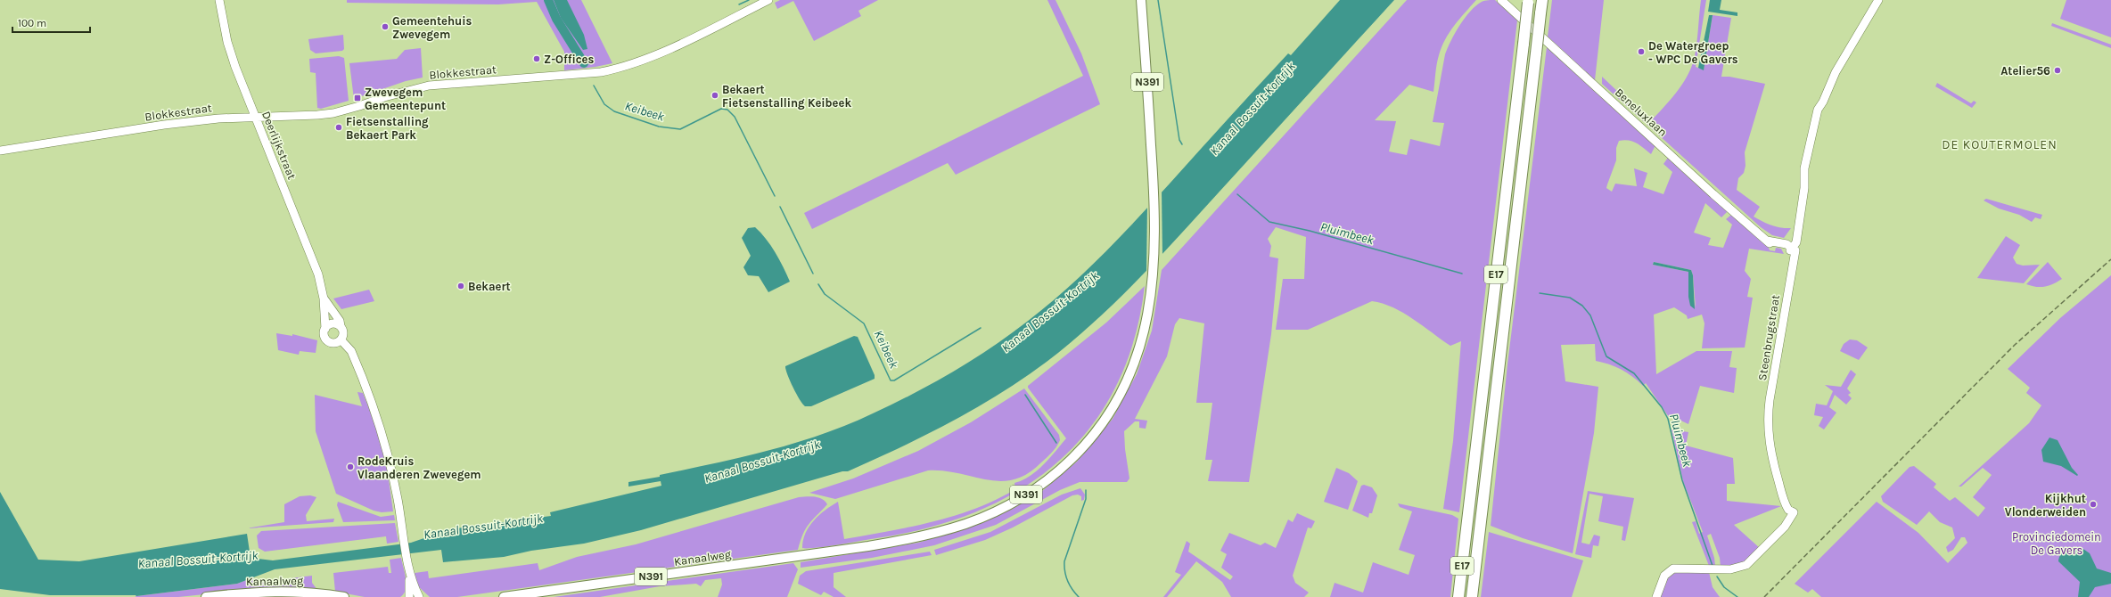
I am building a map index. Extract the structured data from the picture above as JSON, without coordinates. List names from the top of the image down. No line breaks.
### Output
{"streets":{"highway":["E17"],"main road":["N391","Kanaalweg"],"street":["Blokkestraat","Beneluxlaan","Deerlijkstraat","Steenbrugstraat"]},"crossings":[["Blokkestraat","Deerlijkstraat"],["Beneluxlaan","Steenbrugstraat"]],"districts":["DE KOUTERMOLEN"],"water":["Kanaal Bossuit-Kortrijk","Keibeek","Pluimbeek"],"parks":["Provinciedomein De Gavers"],"places":{"other":["Gemeentehuis Zwevegem","De Watergroep - WPC De Gavers","Z-Offices","Atelier56","Bekaert Fietsenstalling Keibeek","Fietsenstalling Bekaert Park","Bekaert","RodeKruis Vlaanderen Zwevegem","Kijkhut Vlonderweiden"],"transit":["Zwevegem Gemeentepunt"]},"scale_bar":"100 m"}
